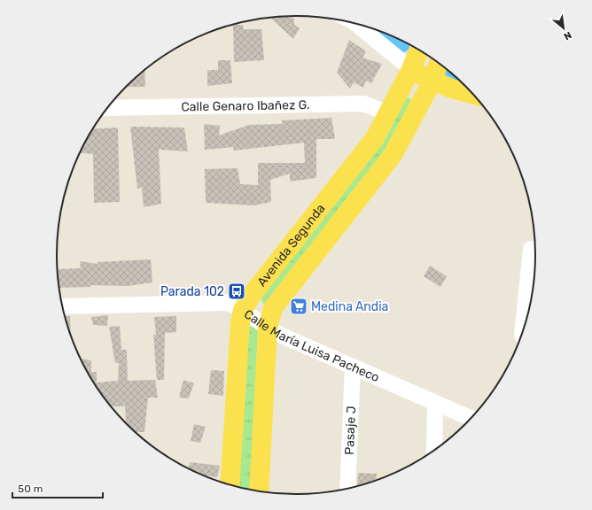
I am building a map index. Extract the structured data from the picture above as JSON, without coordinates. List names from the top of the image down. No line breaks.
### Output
{"streets":{"main road":["Avenida Segunda"],"street":["Calle Genaro Ibañez G.","Calle María Luisa Pacheco","Pasaje J"]},"crossings":[["Calle Genaro Ibañez G.","Avenida Segunda"],["Avenida Segunda","Calle María Luisa Pacheco"],["Calle María Luisa Pacheco","Pasaje J"]],"places":{"bus stop":["Parada 102"],"supermarket":["Medina Andia"]},"scale_bar":"50 m","north":"bottom right"}
